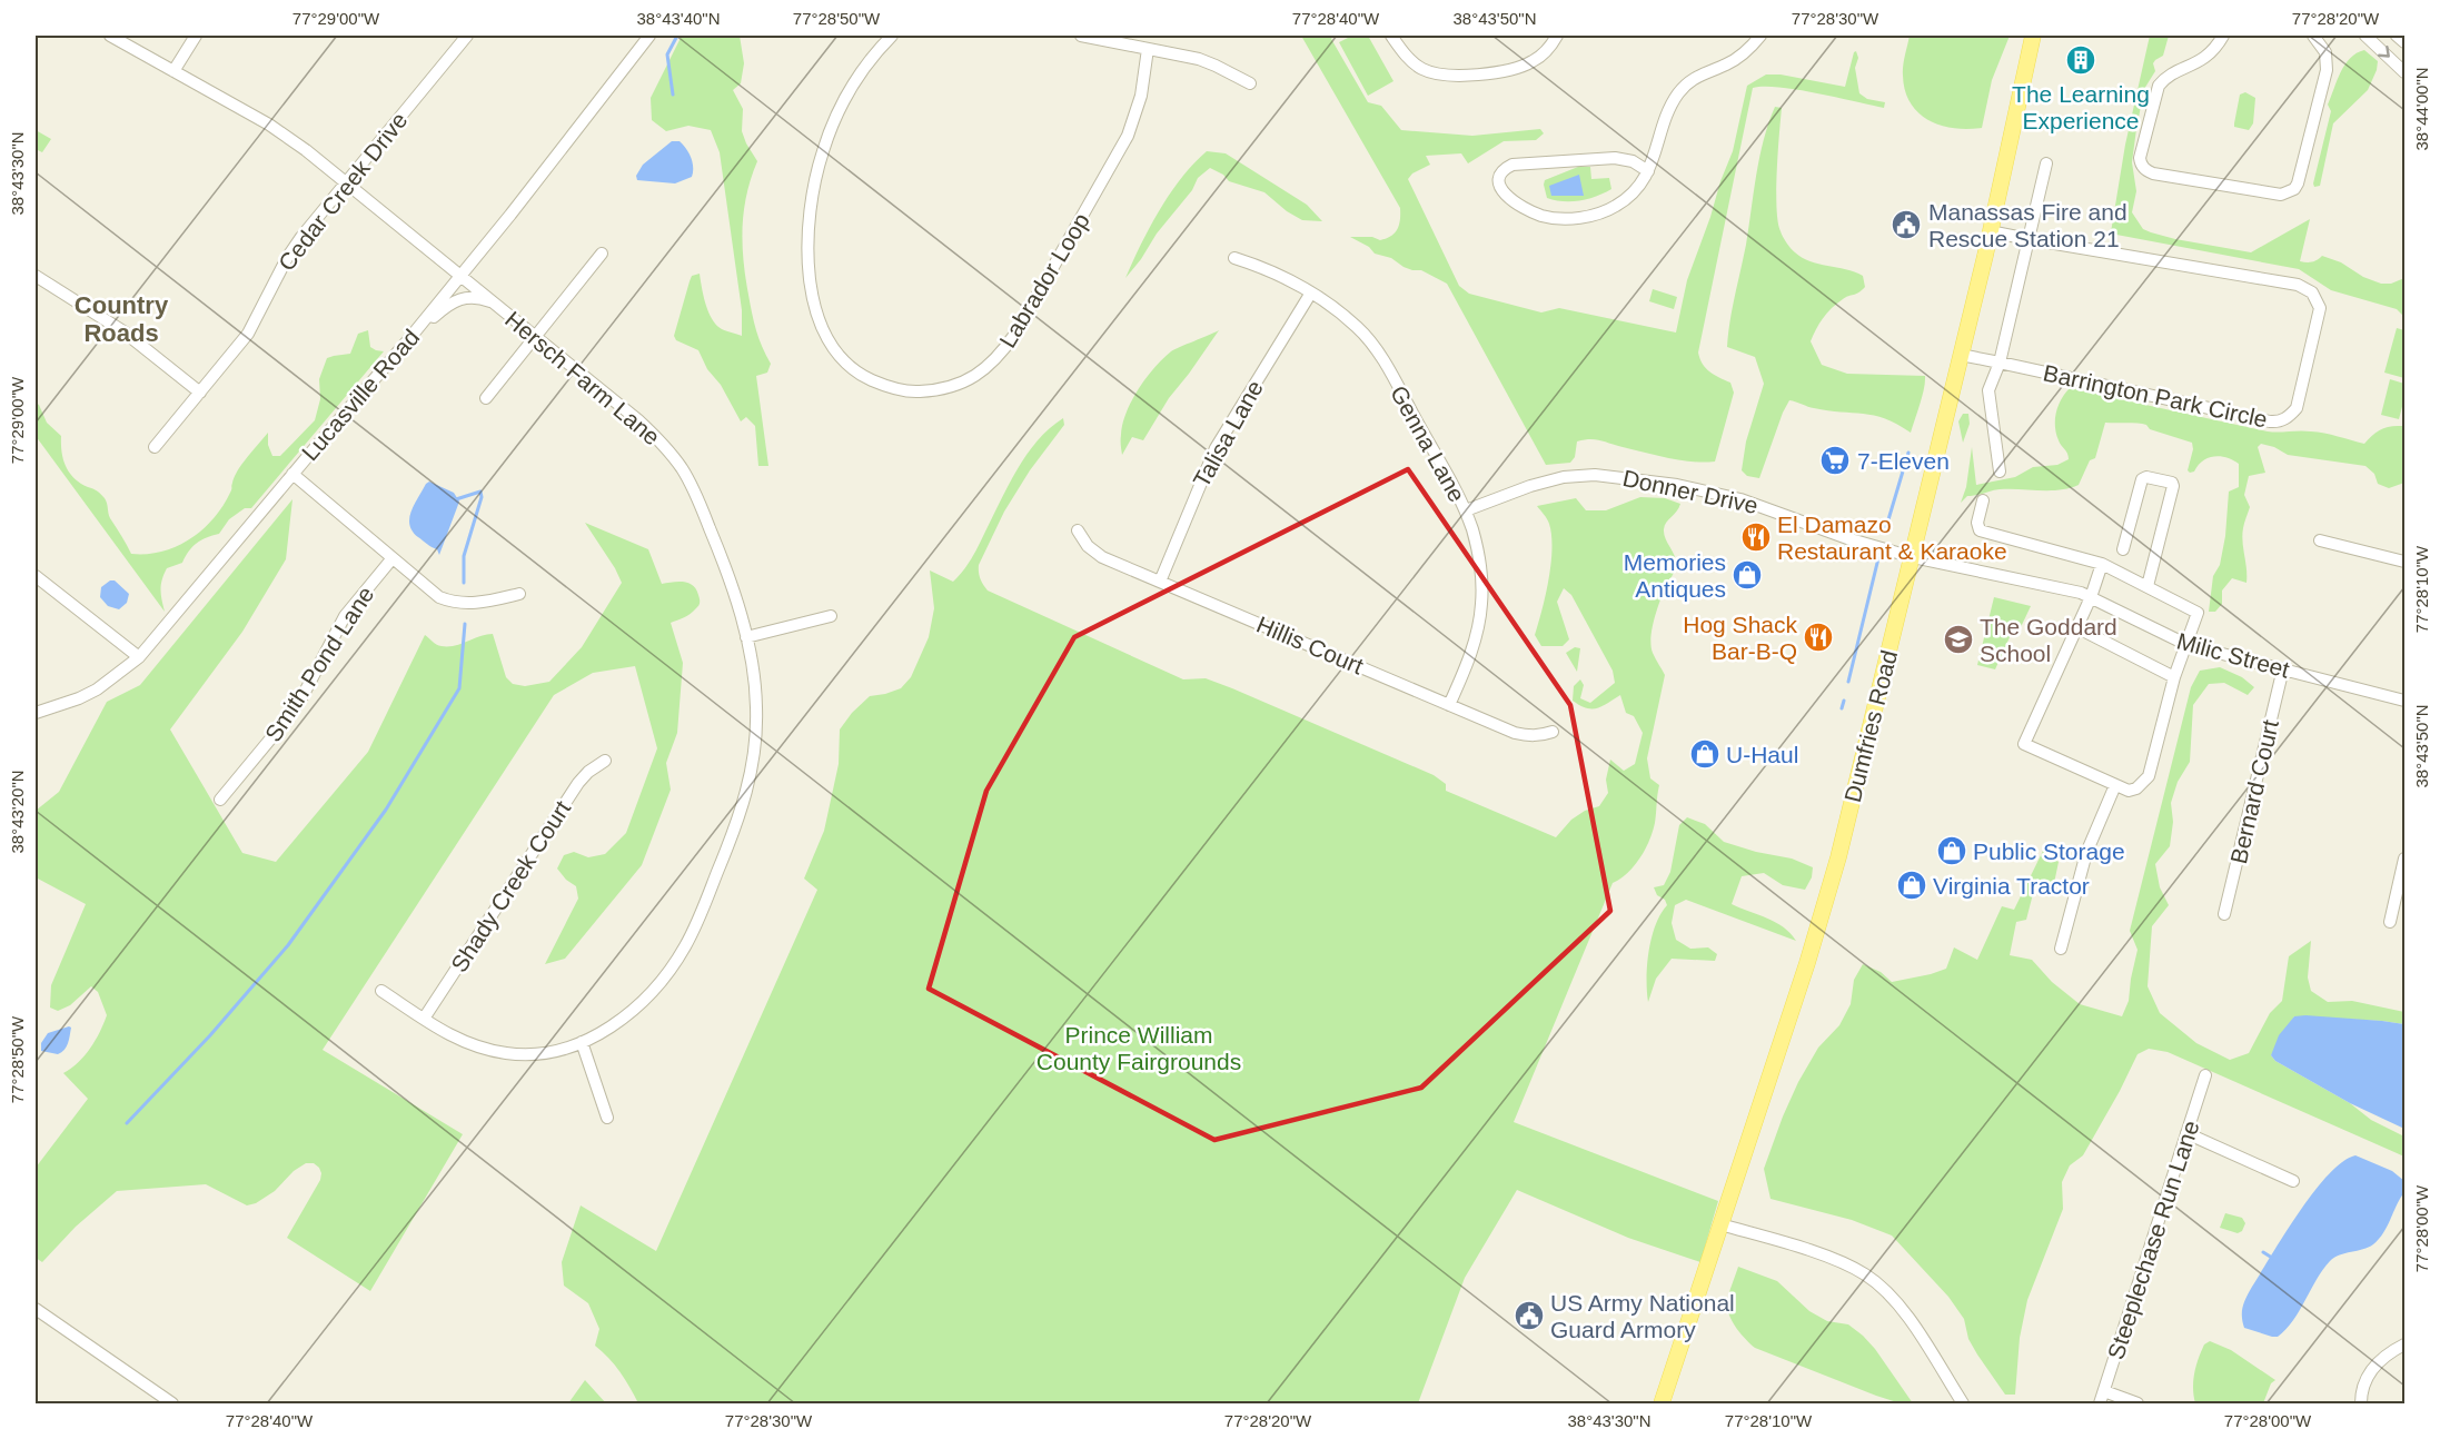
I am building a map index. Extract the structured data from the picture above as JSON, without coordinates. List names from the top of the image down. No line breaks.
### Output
{"streets":{"main road":["Dumfries Road"],"street":["Cedar Creek Drive","Labrador Loop","Hersch Farm Lane","Lucasville Road","Barrington Park Circle","Talisa Lane","Genna Lane","Donner Drive","Hillis Court","Milic Street","Smith Pond Lane","Bernard Court","Shady Creek Court","Steeplechase Run Lane"]},"crossings":[["Cedar Creek Drive","Hersch Farm Lane"],["Hersch Farm Lane","Lucasville Road"],["Hersch Farm Lane","Shady Creek Court"],["Barrington Park Circle","Dumfries Road"],["Talisa Lane","Genna Lane"],["Talisa Lane","Hillis Court"],["Genna Lane","Donner Drive"],["Genna Lane","Hillis Court"],["Donner Drive","Milic Street"],["Donner Drive","Dumfries Road"],["Milic Street","Dumfries Road"],["Milic Street","Bernard Court"]],"districts":["Country Roads"],"parks":["Prince William County Fairgrounds"],"places":{"building":["The Learning Experience"],"public building":["Manassas Fire and Rescue Station 21","US Army National Guard Armory"],"supermarket":["7-Eleven"],"restaurant":["El Damazo Restaurant & Karaoke","Hog Shack Bar-B-Q"],"shop":["Memories Antiques","U-Haul","Public Storage","Virginia Tractor"],"school or university":["The Goddard School"]},"coordinates":["77°29'00\"W","38°43'40\"N","77°28'50\"W","77°28'40\"W","38°43'50\"N","77°28'30\"W","77°28'20\"W","38°44'00\"N","38°43'30\"N","77°28'10\"W","38°43'20\"N","77°28'00\"W"]}
